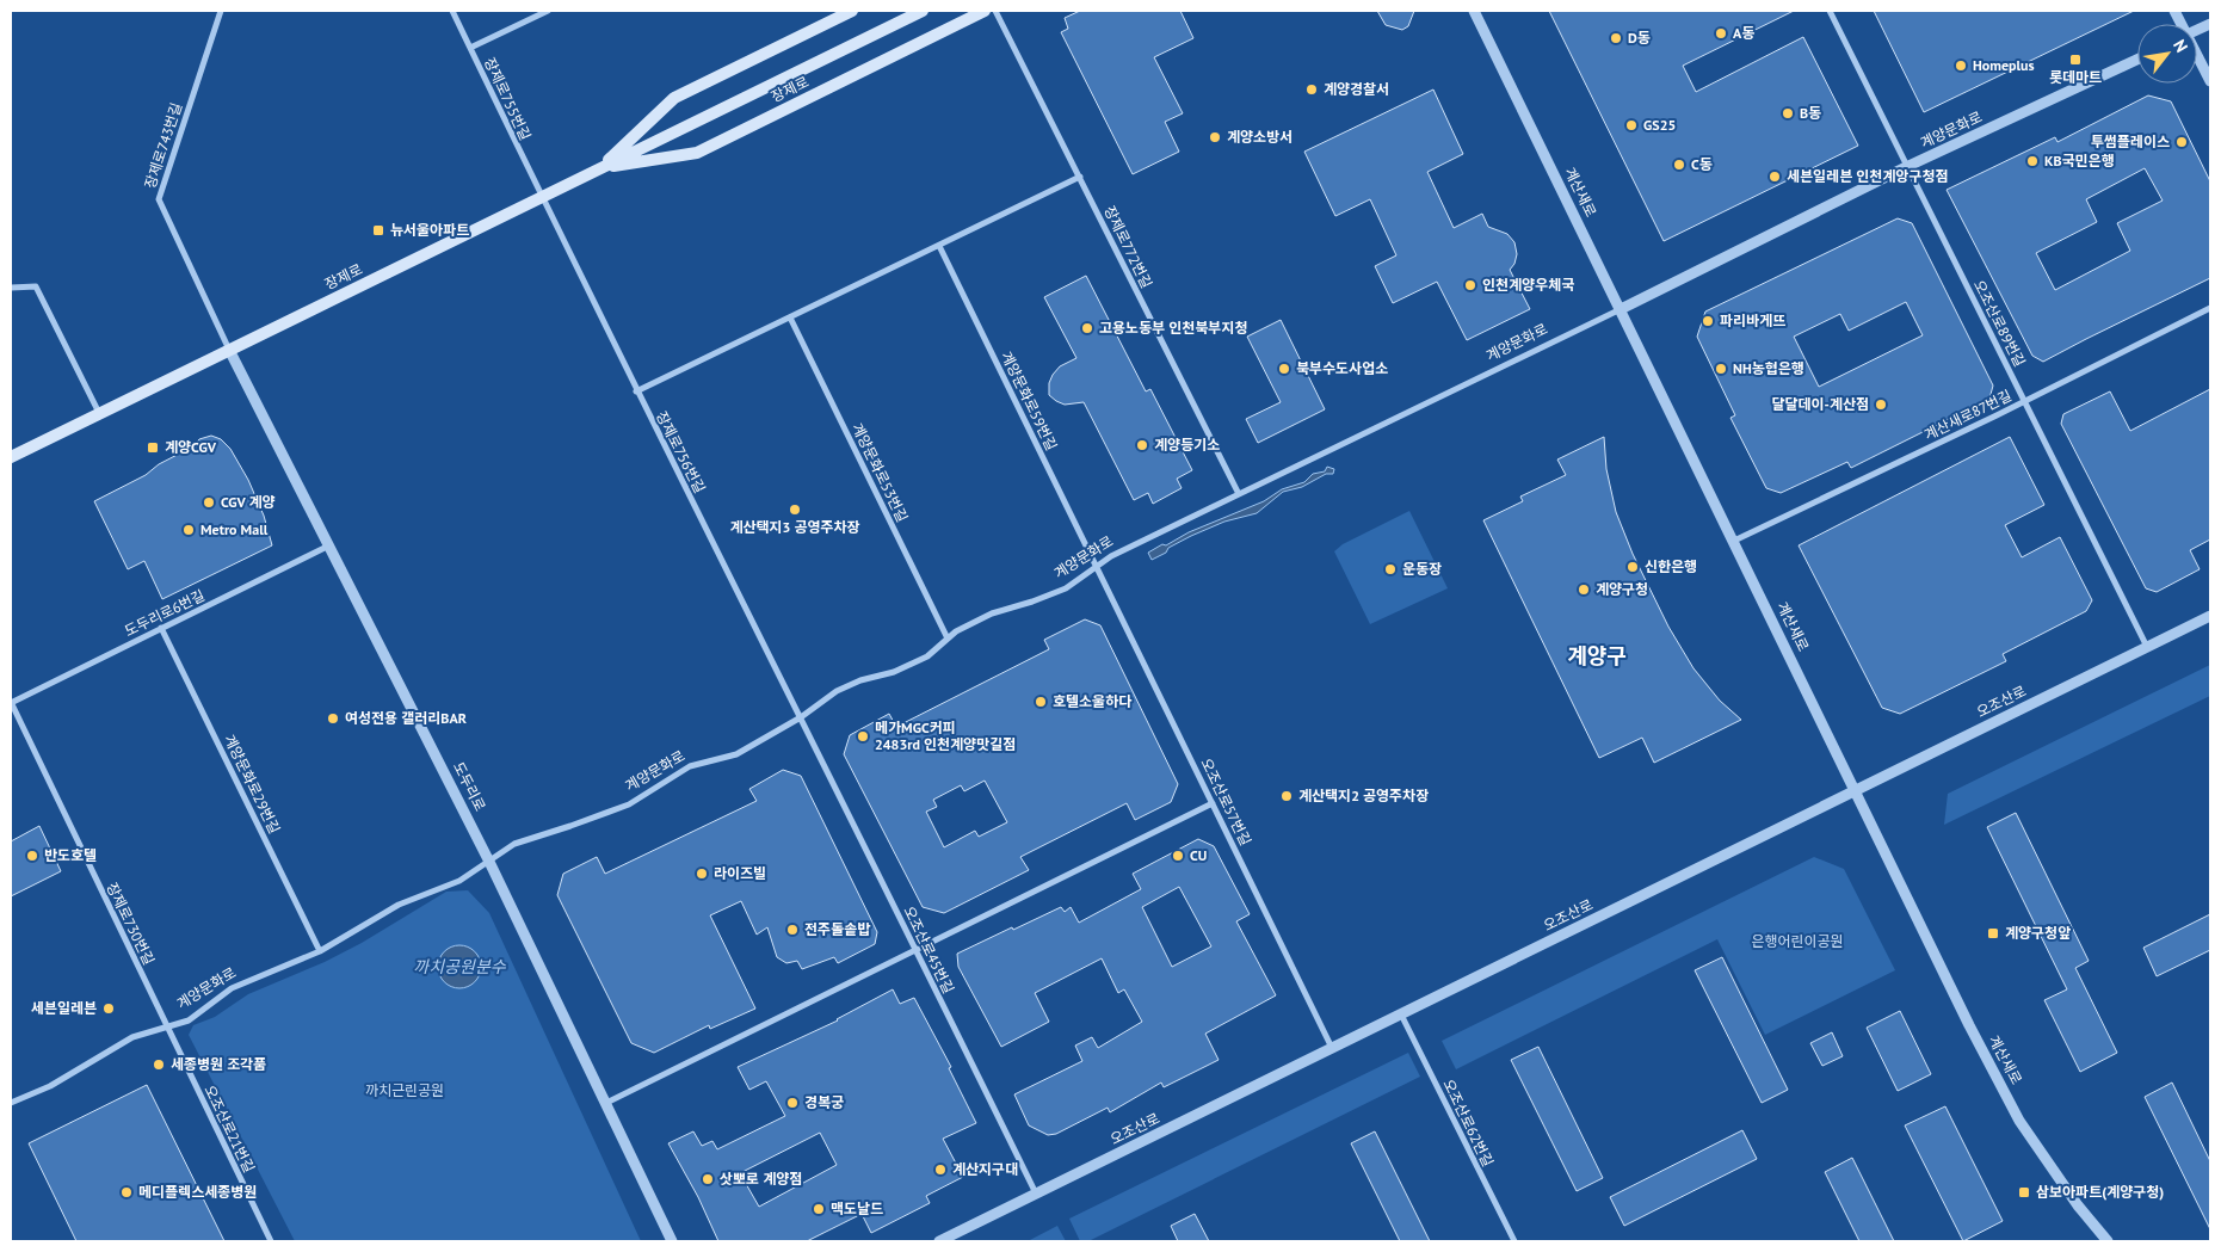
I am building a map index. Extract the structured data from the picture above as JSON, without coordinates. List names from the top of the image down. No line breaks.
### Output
{"streets":{"main road":["장제로"],"street":["장제로755번길","계양문화로","장제로743번길","계산새로","장제로772번길","오조산로89번길","계양문화로59번길","계산새로87번길","장제로756번길","계양문화로53번길","도두리로6번길","오조산로","계양문화로29번길","도두리로","오조산로57번길","장제로730번길","오조산로45번길","오조산로62번길","오조산로21번길"]},"crossings":[["장제로","장제로755번길"],["장제로","장제로743번길"],["장제로","장제로756번길"],["장제로","도두리로"],["장제로755번길","장제로756번길"],["계양문화로","계산새로"],["계양문화로","장제로772번길"],["계양문화로","오조산로89번길"],["계양문화로","계양문화로59번길"],["계양문화로","장제로756번길"],["계양문화로","계양문화로53번길"],["계양문화로","계양문화로29번길"],["계양문화로","도두리로"],["계양문화로","오조산로57번길"],["계양문화로","장제로730번길"],["계양문화로","오조산로45번길"],["계양문화로","오조산로21번길"],["장제로743번길","도두리로"],["계산새로","계산새로87번길"],["계산새로","오조산로"],["오조산로89번길","계산새로87번길"],["오조산로89번길","오조산로"],["계양문화로59번길","오조산로57번길"],["장제로756번길","오조산로45번길"],["도두리로6번길","계양문화로29번길"],["도두리로6번길","도두리로"],["도두리로6번길","장제로730번길"],["오조산로","오조산로57번길"],["오조산로","오조산로45번길"],["오조산로","오조산로62번길"],["장제로730번길","오조산로21번길"]],"districts":["계양구"],"water":["까치공원분수"],"parks":["은행어린이공원","까치근린공원"],"places":{"other":["A동","D동","Homeplus","계양경찰서","B동","GS25","계양소방서","투썸플레이스","KB국민은행","C동","세븐일레븐 인천계앙구청점","인천계양우체국","파리바게뜨","고용노동부 인천북부지청","북부수도사업소","NH농협은행","달달데이-계산점","계양등기소","CGV 계양","계산택지3 공영주차장","Metro Mall","신한은행","운동장","계양구청","호텔소울하다","여성전용 갤러리BAR","메가MGC커피 2483rd 인천계양맛길점","계산택지2 공영주차장","반도호텔","CU","라이즈빌","전주돌솥밥","세븐일레븐","세종병원 조각품","경복궁","계산지구대","삿뽀로 계양점","메디플렉스세종병원","맥도날드"],"transit":["롯데마트","뉴서울아파트","계양CGV","계양구청앞","삼보아파트(계양구청)"]},"north":"top right"}
